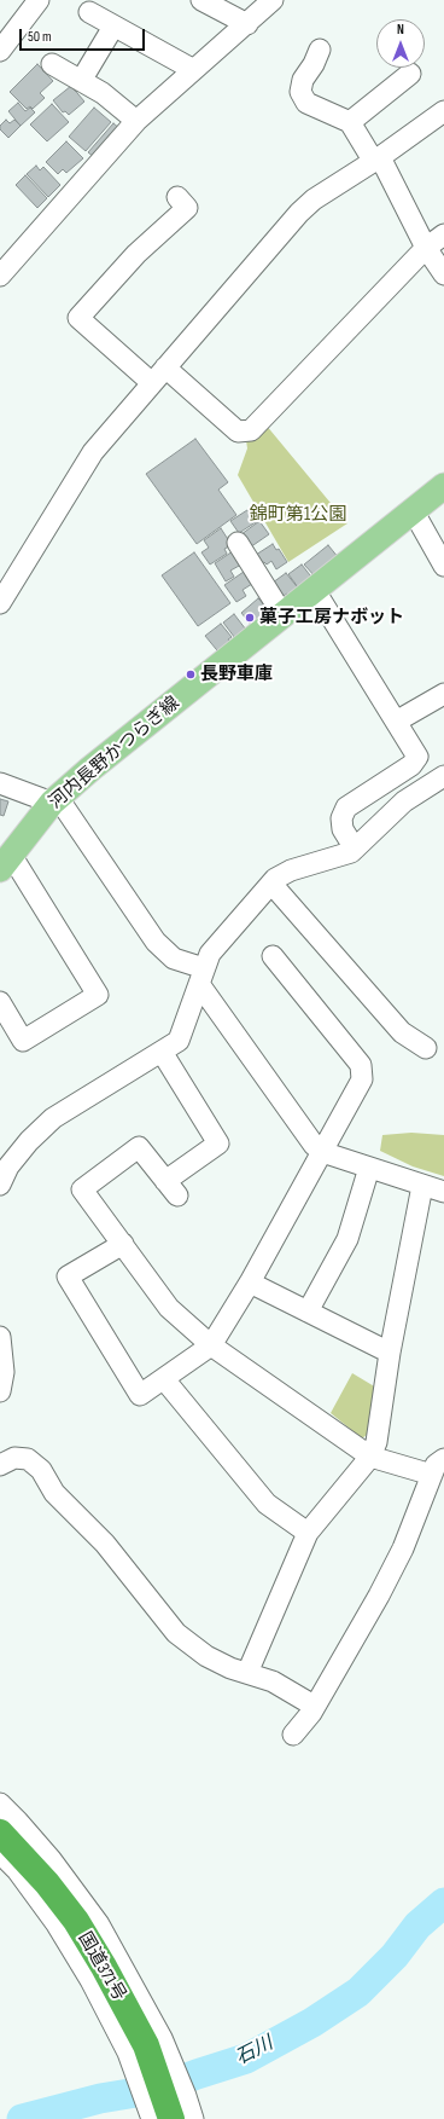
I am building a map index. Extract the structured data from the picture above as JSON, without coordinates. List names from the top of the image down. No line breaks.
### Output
{"streets":{"highway":["国道371号"],"main road":["河内長野かつらぎ線"]},"water":["石川"],"parks":["錦町第1公園"],"places":["菓子工房ナボット","長野車庫"],"scale_bar":"50 m","north":"top"}
